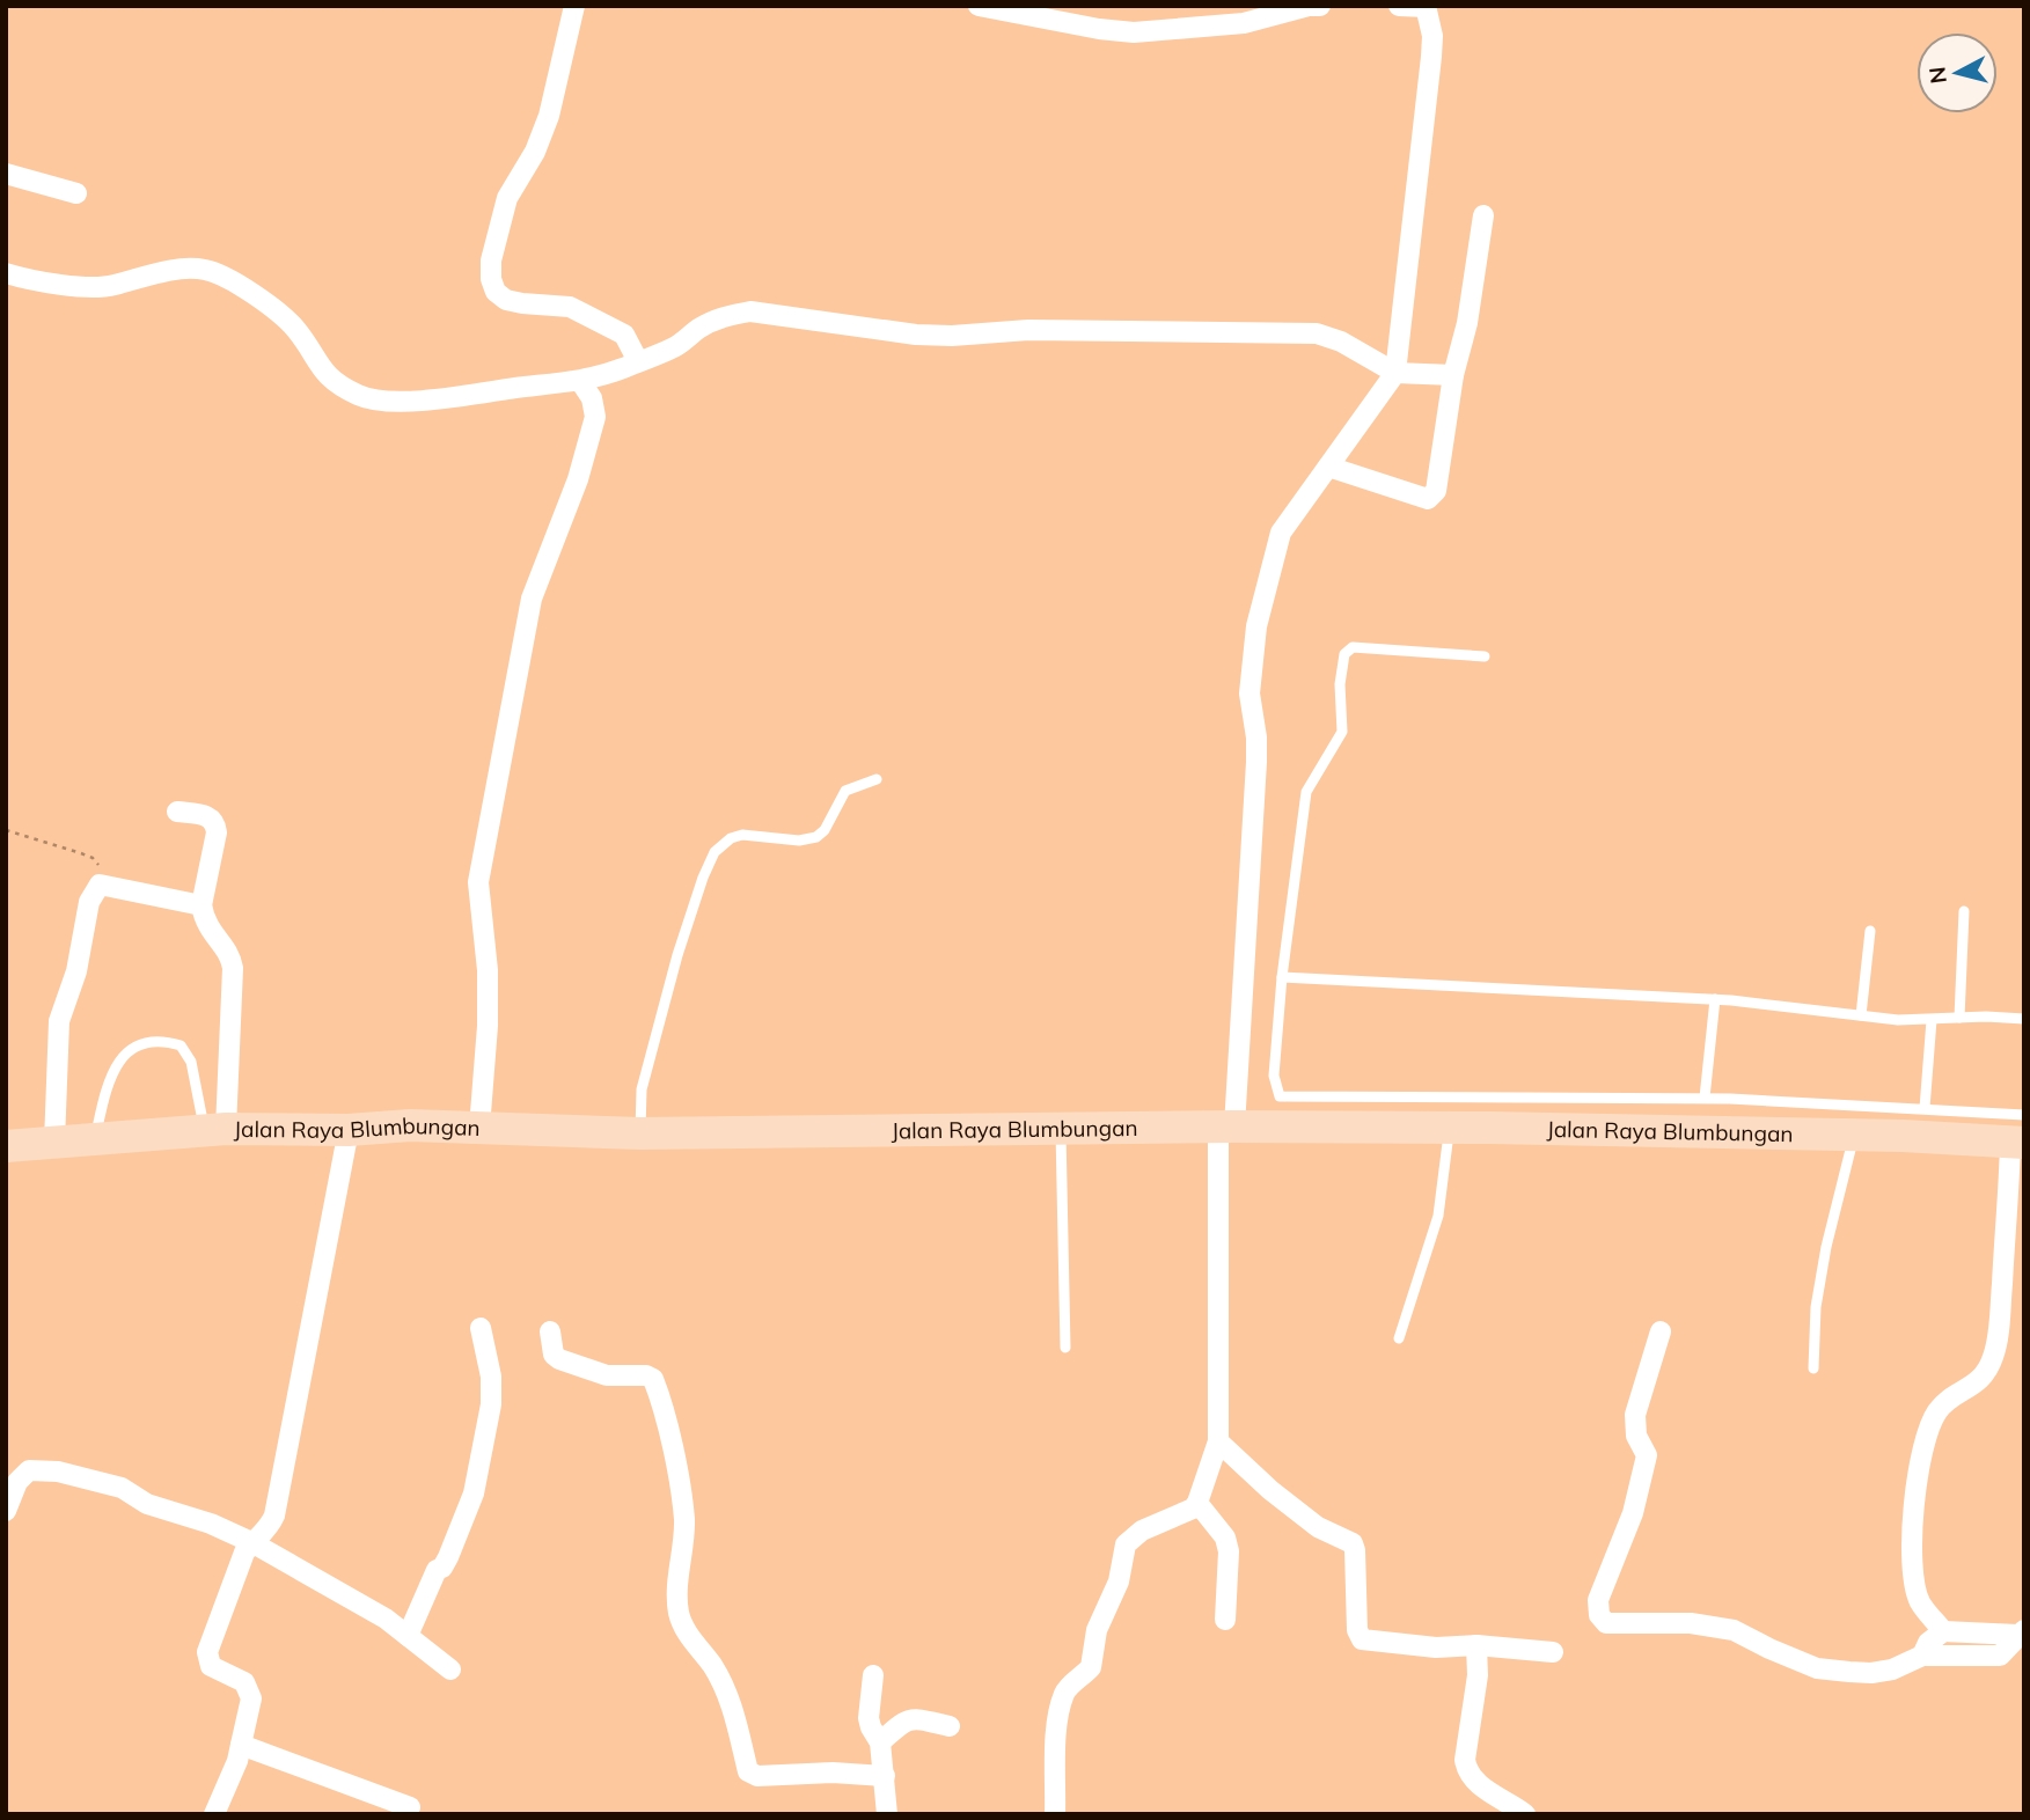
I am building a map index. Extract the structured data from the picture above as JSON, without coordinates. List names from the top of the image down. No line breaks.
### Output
{"streets":{"main road":["Jalan Raya Blumbungan"]},"north":"left"}
